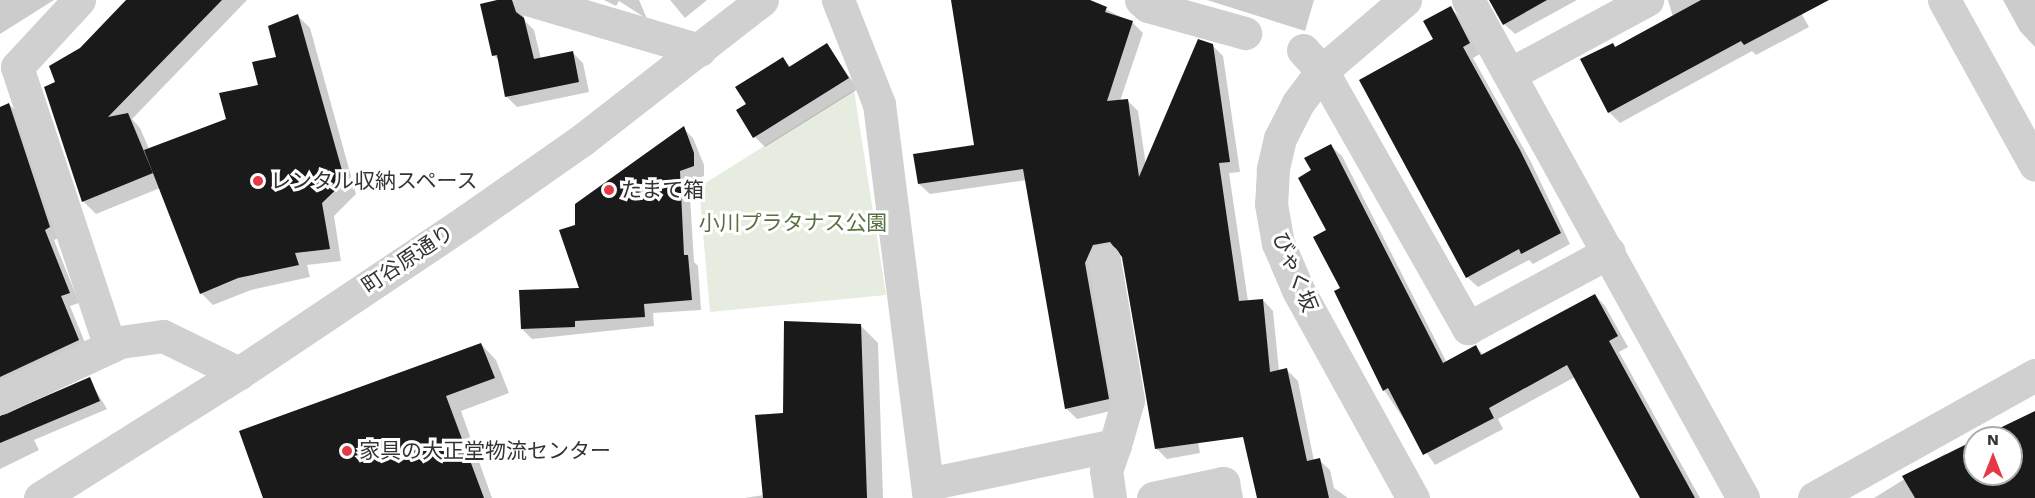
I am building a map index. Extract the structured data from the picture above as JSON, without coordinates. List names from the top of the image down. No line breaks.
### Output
{"streets":{"street":["町谷原通り","びゃく坂"]},"parks":["小川プラタナス公園"],"places":["レンタル収納スペース","たまて箱","家具の大正堂物流センター"],"north":"top"}
